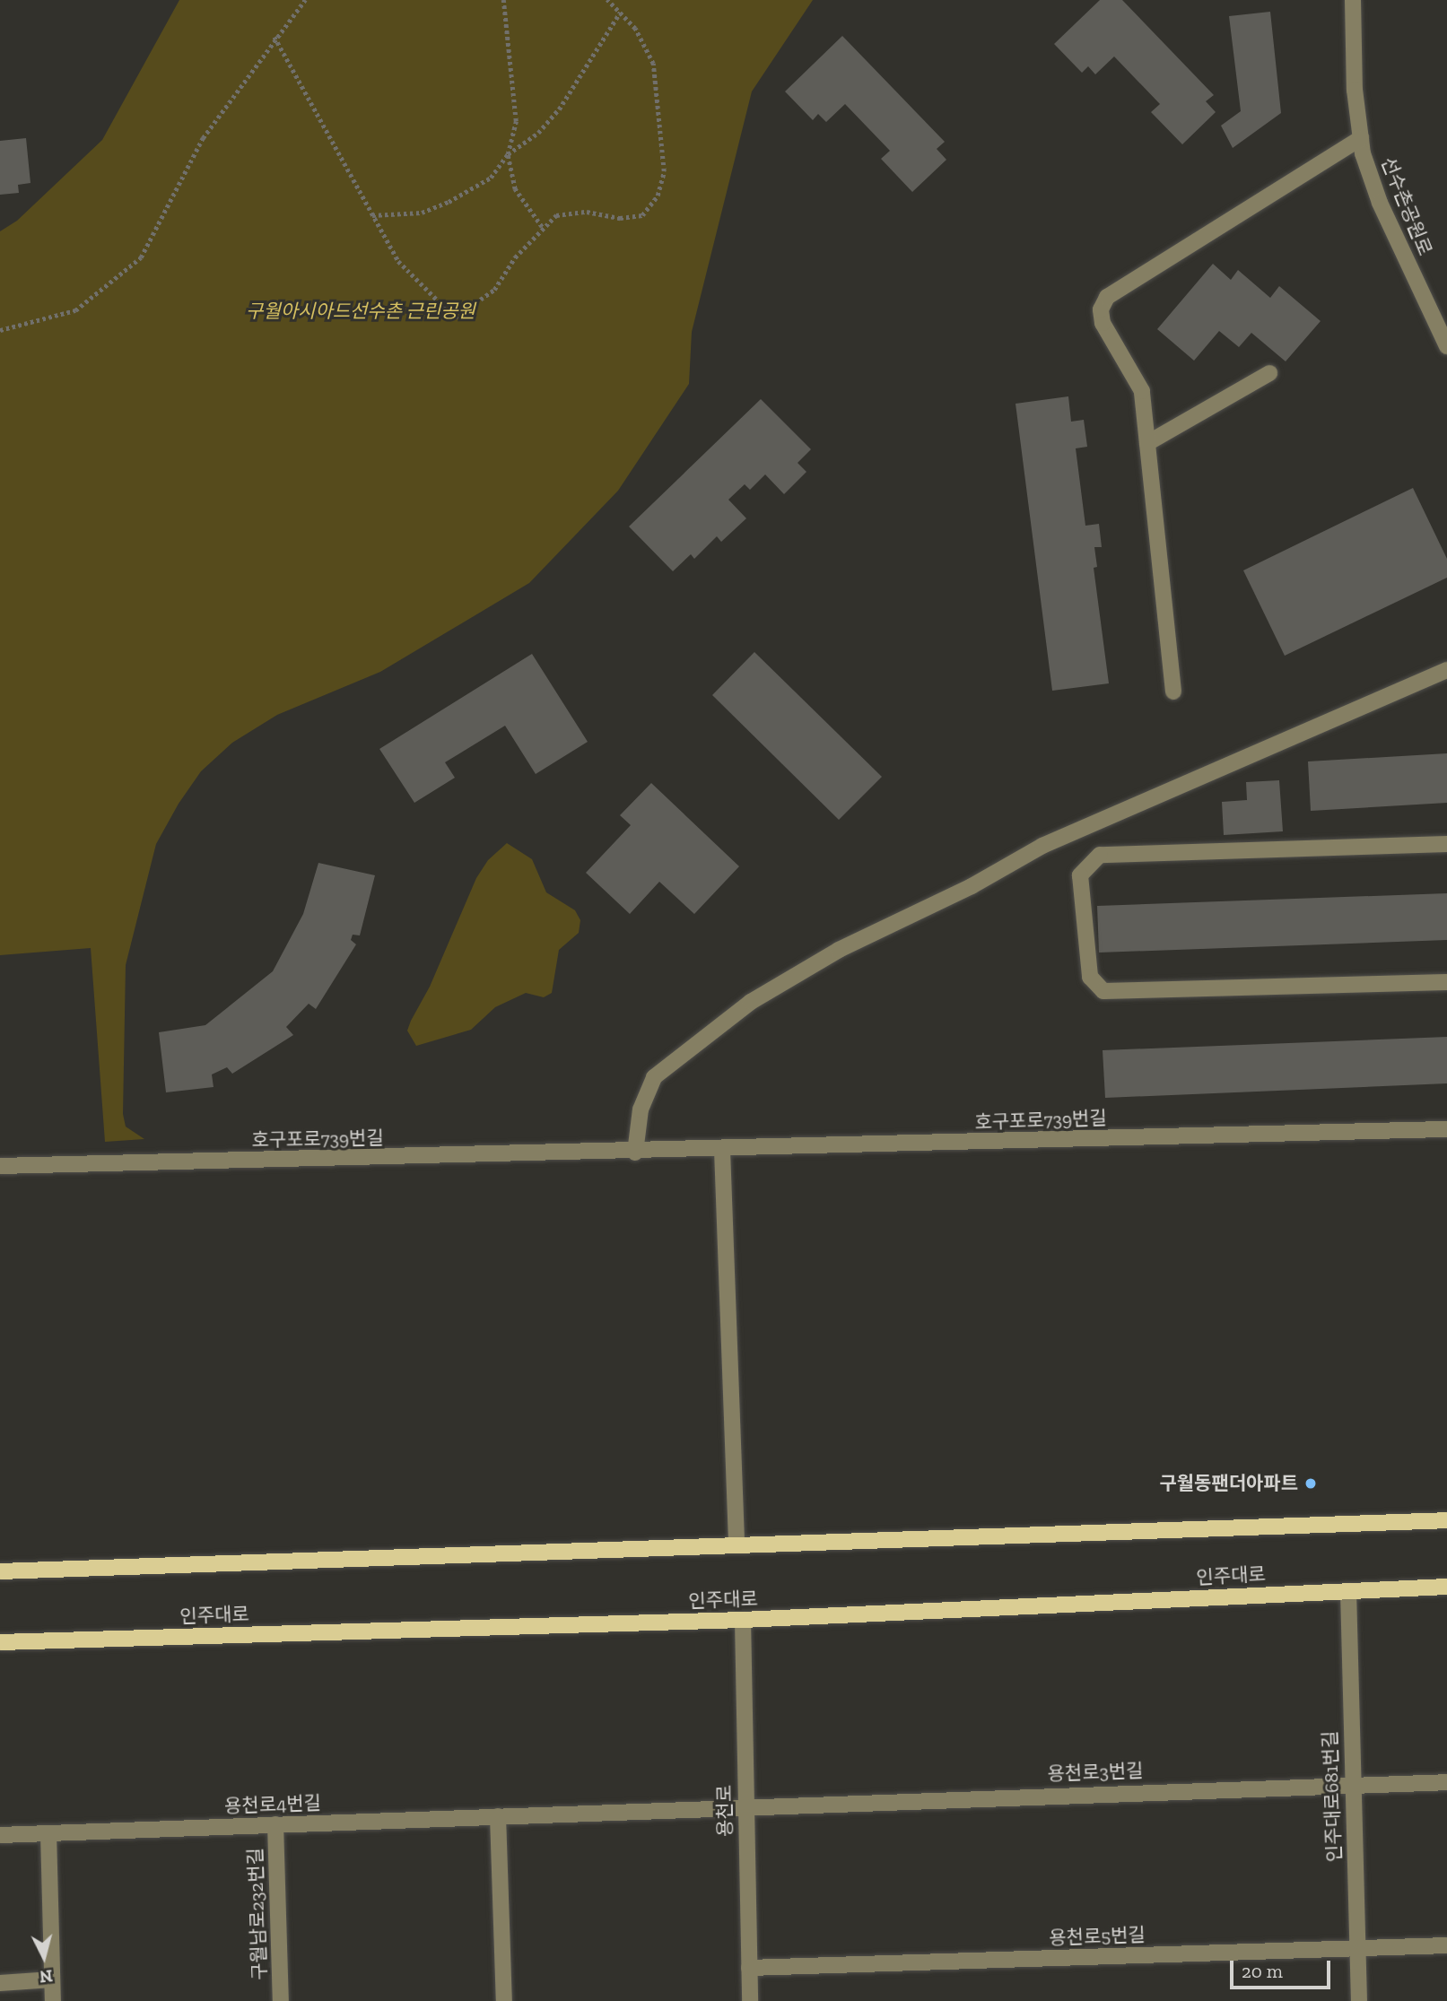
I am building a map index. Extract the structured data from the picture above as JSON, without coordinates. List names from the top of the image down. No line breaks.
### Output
{"streets":{"main road":["인주대로"],"street":["선수촌공원로","호구포로739번길","용천로3번길","인주대로681번길","용천로4번길","용천로","구월남로232번길","용천로5번길"]},"crossings":[["인주대로","인주대로681번길"],["인주대로","용천로"],["용천로3번길","인주대로681번길"],["용천로3번길","용천로4번길"],["용천로3번길","용천로"],["인주대로681번길","용천로5번길"],["용천로4번길","용천로"],["용천로4번길","구월남로232번길"],["용천로","용천로5번길"]],"parks":["구월아시아드선수촌 근린공원"],"places":["구월동팬더아파트"],"scale_bar":"20 m","north":"bottom"}
